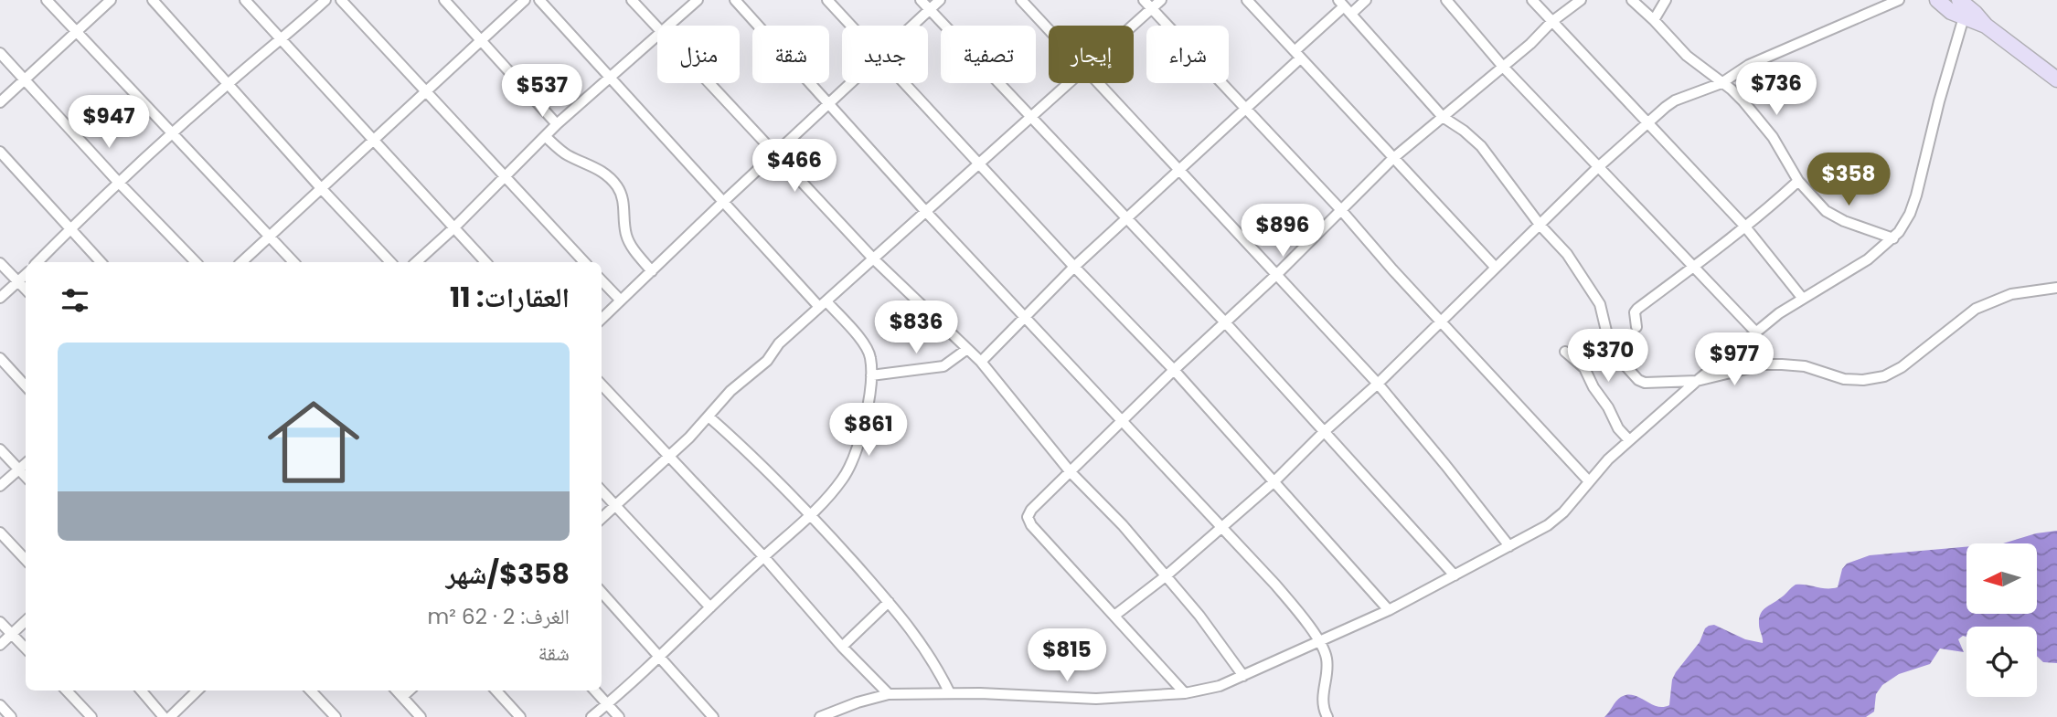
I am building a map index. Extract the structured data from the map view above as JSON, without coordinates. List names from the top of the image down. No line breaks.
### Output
{"north":"left","page":{"chip":["شراء","إيجار","تصفية","جديد","شقة","منزل"],"price":["$736","$537","$947","$466","$358","$896","$836","$370","$977","$861","$815"],"heading":"العقارات: 11","list":[{"name":"$358/شهر","note":"الغرف: 2 · 62 m² · شقة"}]}}
